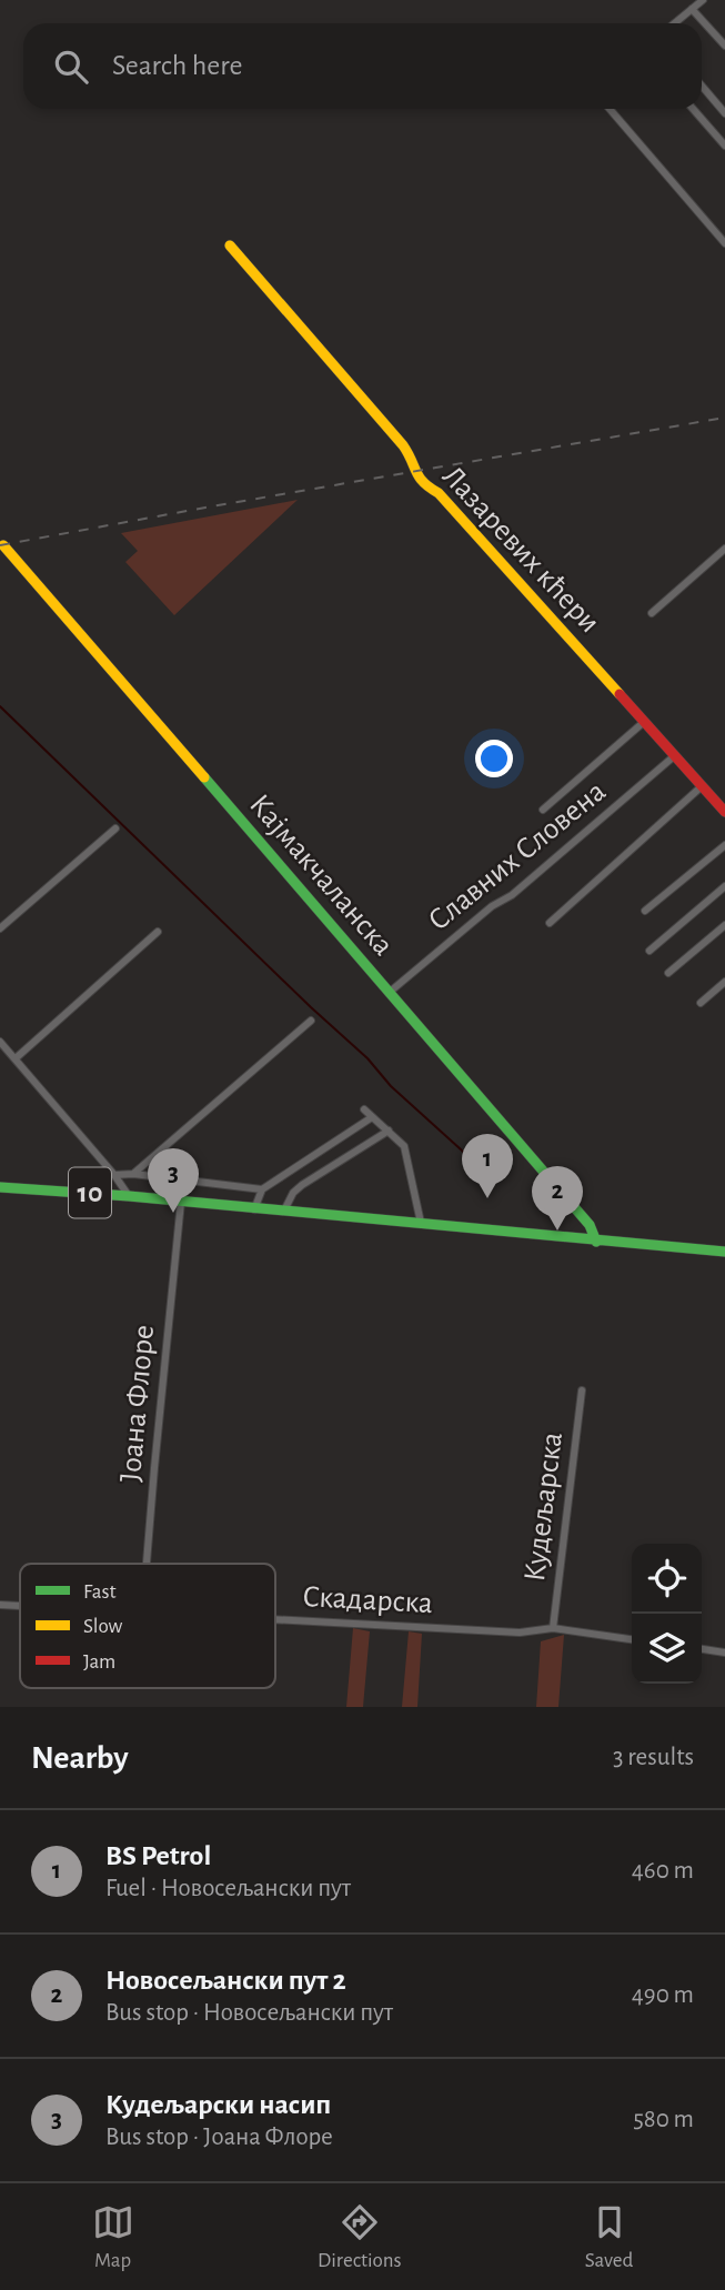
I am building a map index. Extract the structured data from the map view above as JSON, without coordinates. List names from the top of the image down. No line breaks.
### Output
{"streets":{"street":["Лазаревих кћери","Славних Словена","Кајмакчаланска","10","Јоана Флоре","Кудељарска","Скадарска"]},"crossings":[["Лазаревих кћери","Славних Словена"],["Славних Словена","Кајмакчаланска"],["Кајмакчаланска","10"],["10","Јоана Флоре"],["Кудељарска","Скадарска"]],"legend":["Fast","Slow","Jam"],"page":{"search":"Search here","pins":["1","3","2"],"heading":["Nearby","3 results"],"list":[{"mark":"1","name":"BS Petrol","note":"Fuel · Новосељански пут","value":"460 m"},{"mark":"2","name":"Новосељански пут 2","note":"Bus stop · Новосељански пут","value":"490 m"},{"mark":"3","name":"Кудељарски насип","note":"Bus stop · Јоана Флоре","value":"580 m"}],"nav":["Map","Directions","Saved"]}}
